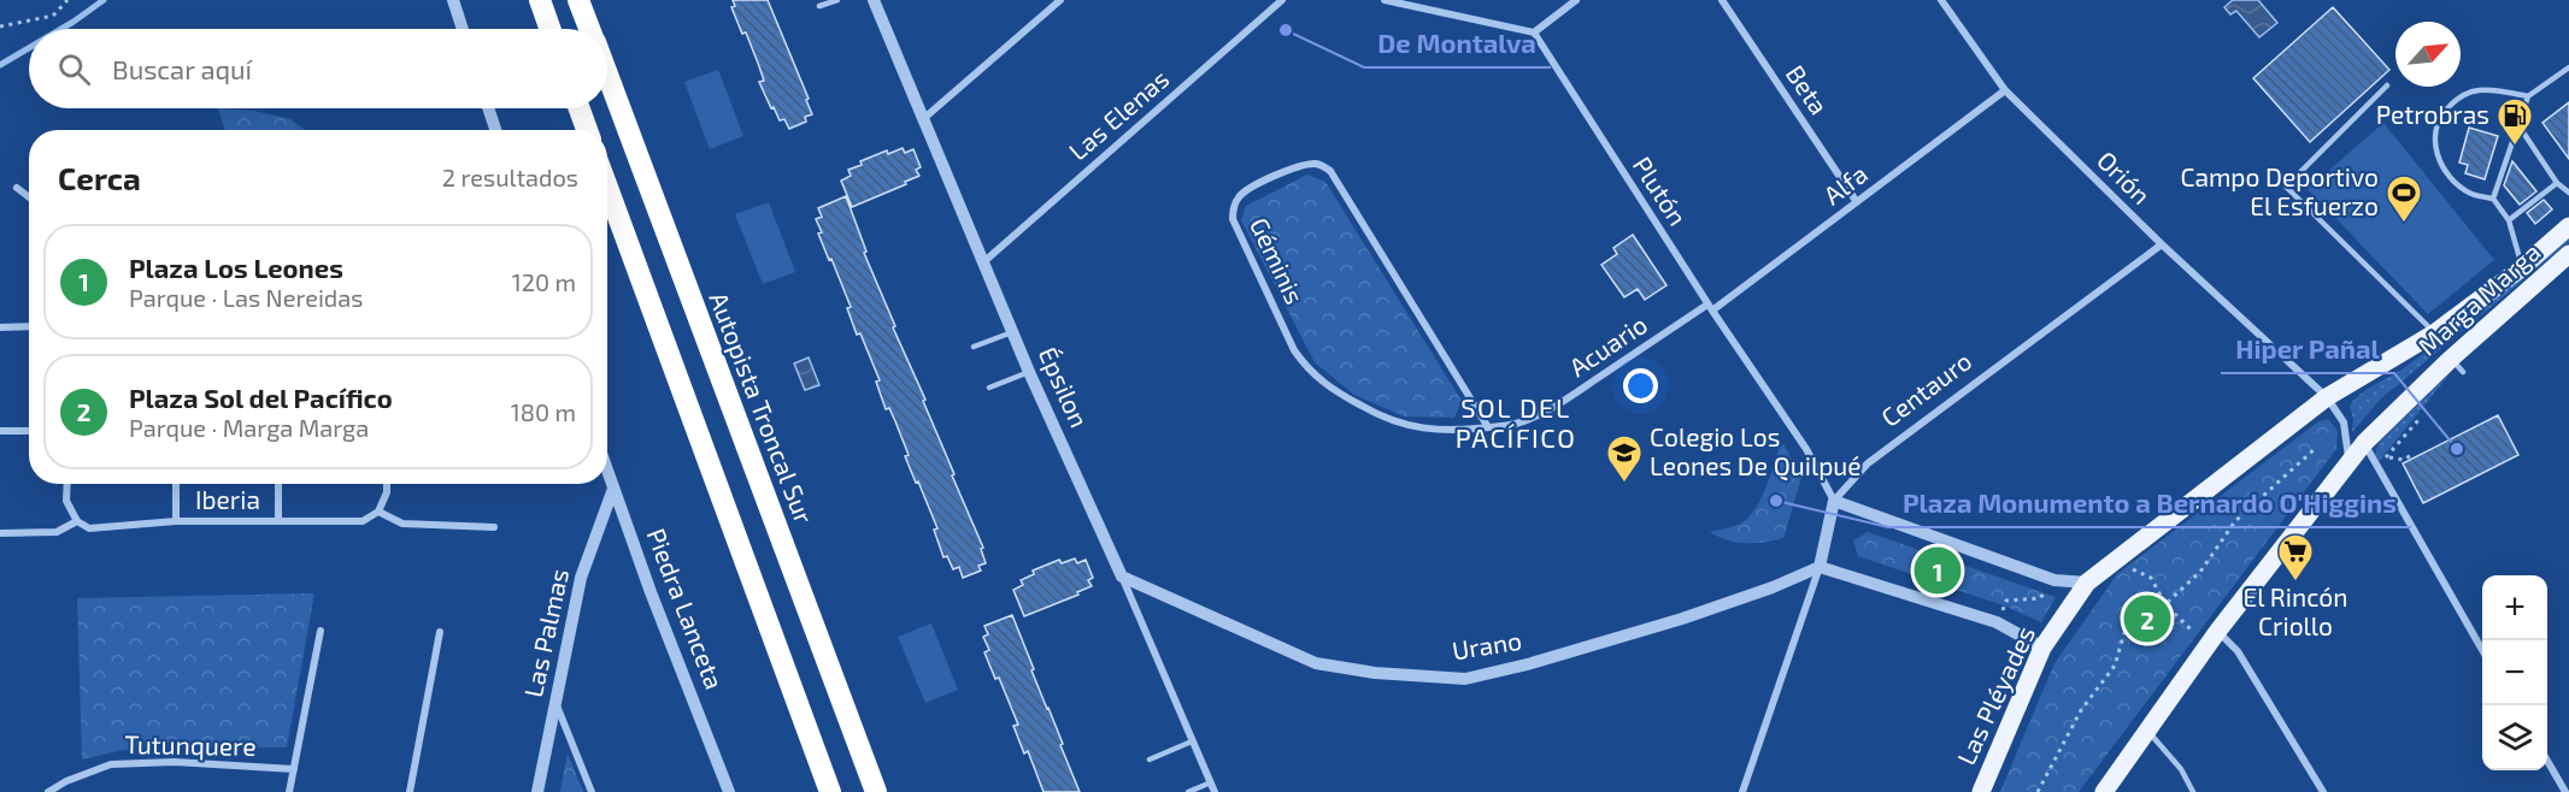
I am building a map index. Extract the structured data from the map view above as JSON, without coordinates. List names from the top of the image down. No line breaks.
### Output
{"streets":{"highway":["Autopista Troncal Sur"],"main road":["Marga Marga","Las Pléyades"],"street":["Beta","Las Elenas","Orión","Alfa","Plutón","Géminis","Acuario","Épsilon","Centauro","Iberia","Piedra Lanceta","Las Palmas","Urano","Tutunquere"]},"crossings":[["Beta","Alfa"],["Las Elenas","Épsilon"],["Orión","Alfa"],["Orión","Marga Marga"],["Orión","Centauro"],["Orión","Las Pléyades"],["Alfa","Plutón"],["Alfa","Acuario"],["Plutón","Acuario"],["Plutón","Centauro"],["Géminis","Acuario"],["Marga Marga","Las Pléyades"],["Épsilon","Urano"],["Centauro","Urano"],["Piedra Lanceta","Las Palmas"]],"districts":["SOL DEL PACÍFICO"],"places":{"other":["De Montalva","Hiper Pañal","Plaza Monumento a Bernardo O'Higgins"],"fuel station":["Petrobras"],"sports":["Campo Deportivo El Esfuerzo"],"school or university":["Colegio Los Leones De Quilpué"],"supermarket":["El Rincón Criollo"]},"north":"top right","page":{"search":"Buscar aquí","heading":["Cerca","2 resultados"],"list":[{"mark":"1","name":"Plaza Los Leones","note":"Parque · Las Nereidas","value":"120 m"},{"mark":"2","name":"Plaza Sol del Pacífico","note":"Parque · Marga Marga","value":"180 m"}],"pins":["1","2"],"map_buttons":["+","−"]}}
